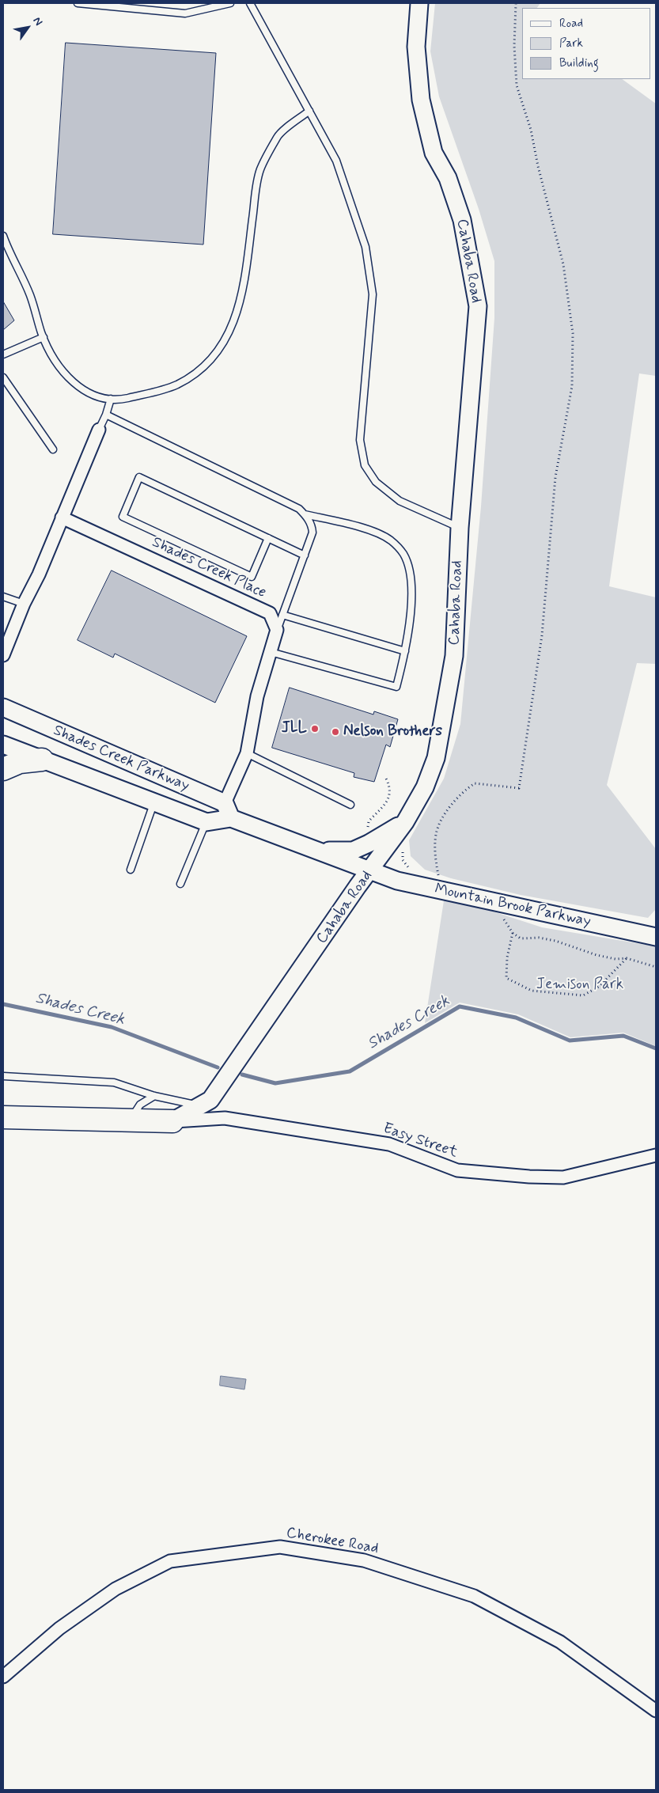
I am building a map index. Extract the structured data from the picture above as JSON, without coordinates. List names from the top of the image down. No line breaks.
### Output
{"streets":{"street":["Cahaba Road","Shades Creek Place","Shades Creek Parkway","Mountain Brook Parkway","Easy Street","Cherokee Road"]},"crossings":[["Cahaba Road","Shades Creek Parkway"],["Cahaba Road","Mountain Brook Parkway"],["Cahaba Road","Easy Street"],["Shades Creek Parkway","Mountain Brook Parkway"]],"water":["Shades Creek"],"parks":["Jemison Park"],"places":["JLL","Nelson Brothers"],"legend":["Road","Park","Building"],"north":"top right"}
